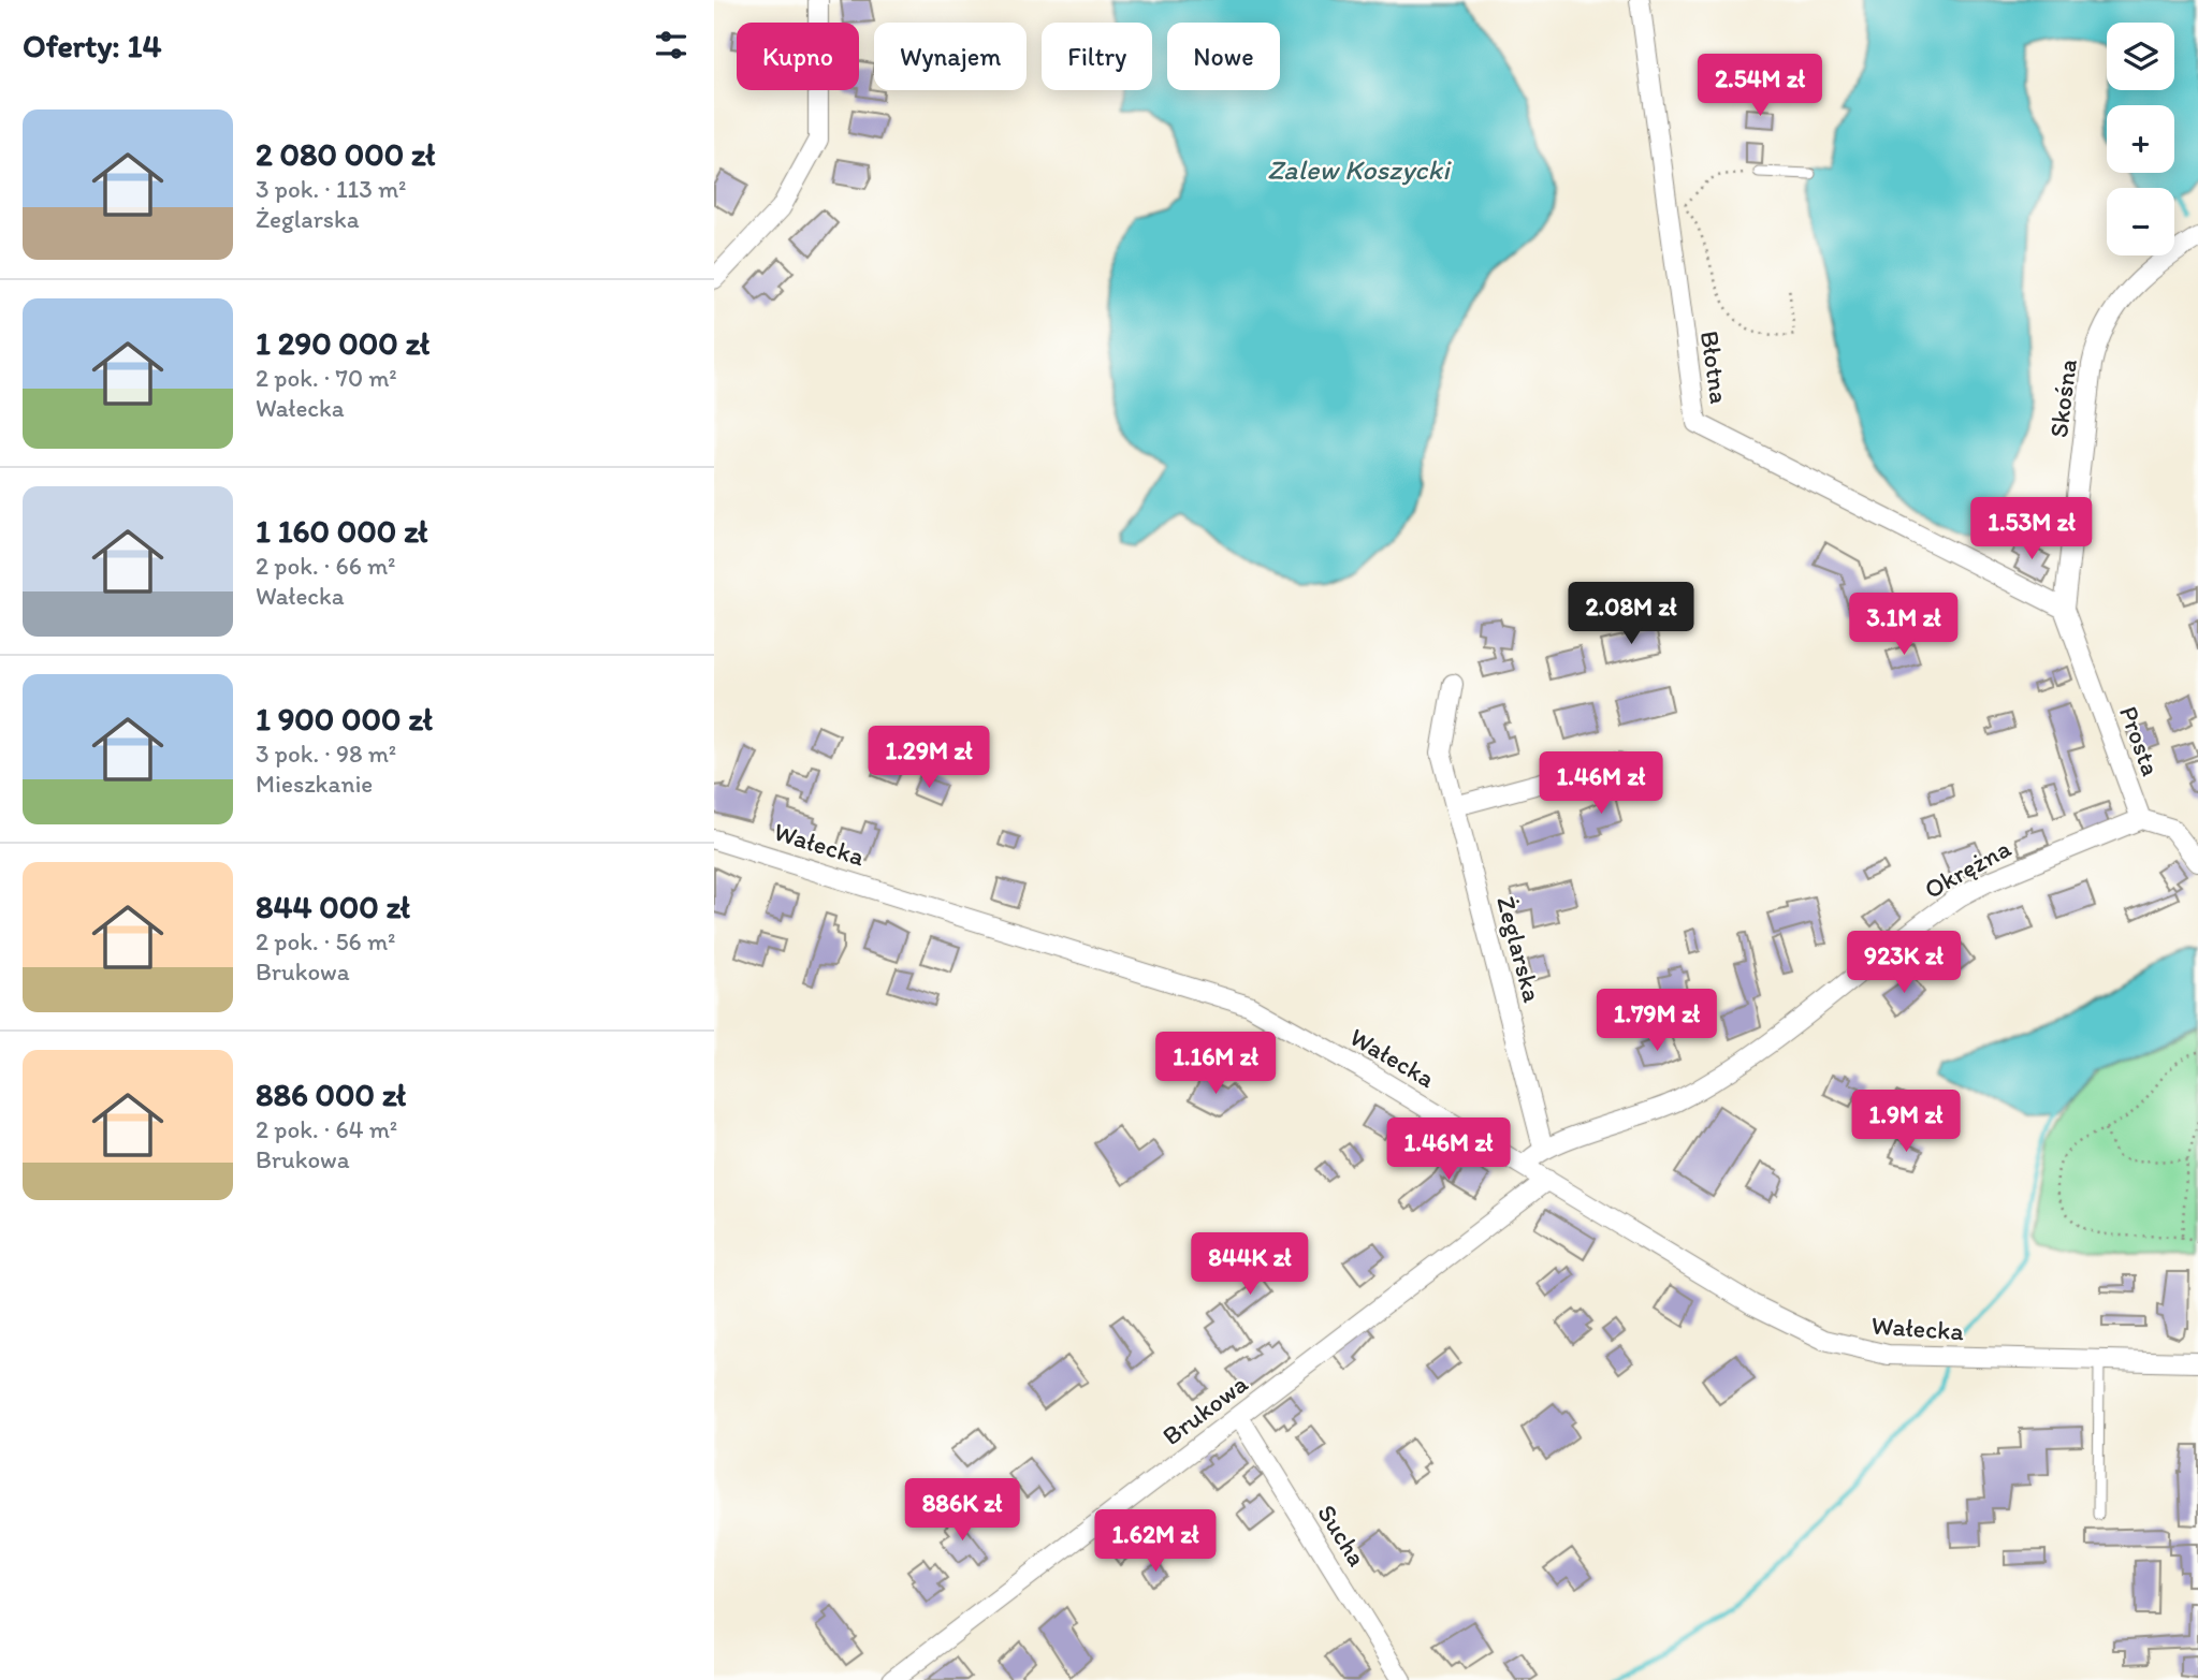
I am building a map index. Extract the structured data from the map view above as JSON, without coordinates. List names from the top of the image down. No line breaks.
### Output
{"streets":{"street":["Błotna","Skośna","Prosta","Wałecka","Okrężna","Żeglarska","Brukowa","Sucha"]},"crossings":[["Błotna","Skośna"],["Błotna","Prosta"],["Skośna","Prosta"],["Prosta","Okrężna"],["Wałecka","Okrężna"],["Wałecka","Brukowa"],["Okrężna","Żeglarska"],["Brukowa","Sucha"]],"water":["Zalew Koszycki"],"page":{"heading":"Oferty: 14","map_buttons":["+","−"],"chip":["Kupno","Wynajem","Filtry","Nowe"],"price":["2.54M zł","1.53M zł","2.08M zł","3.1M zł","1.29M zł","1.46M zł","923K zł","1.79M zł","1.16M zł","1.9M zł","1.46M zł","844K zł","886K zł","1.62M zł"],"list":[{"name":"2 080 000 zł","note":"3 pok. · 113 m² · Żeglarska"},{"name":"1 290 000 zł","note":"2 pok. · 70 m² · Wałecka"},{"name":"1 160 000 zł","note":"2 pok. · 66 m² · Wałecka"},{"name":"1 900 000 zł","note":"3 pok. · 98 m² · Mieszkanie"},{"name":"844 000 zł","note":"2 pok. · 56 m² · Brukowa"},{"name":"886 000 zł","note":"2 pok. · 64 m² · Brukowa"}]}}
